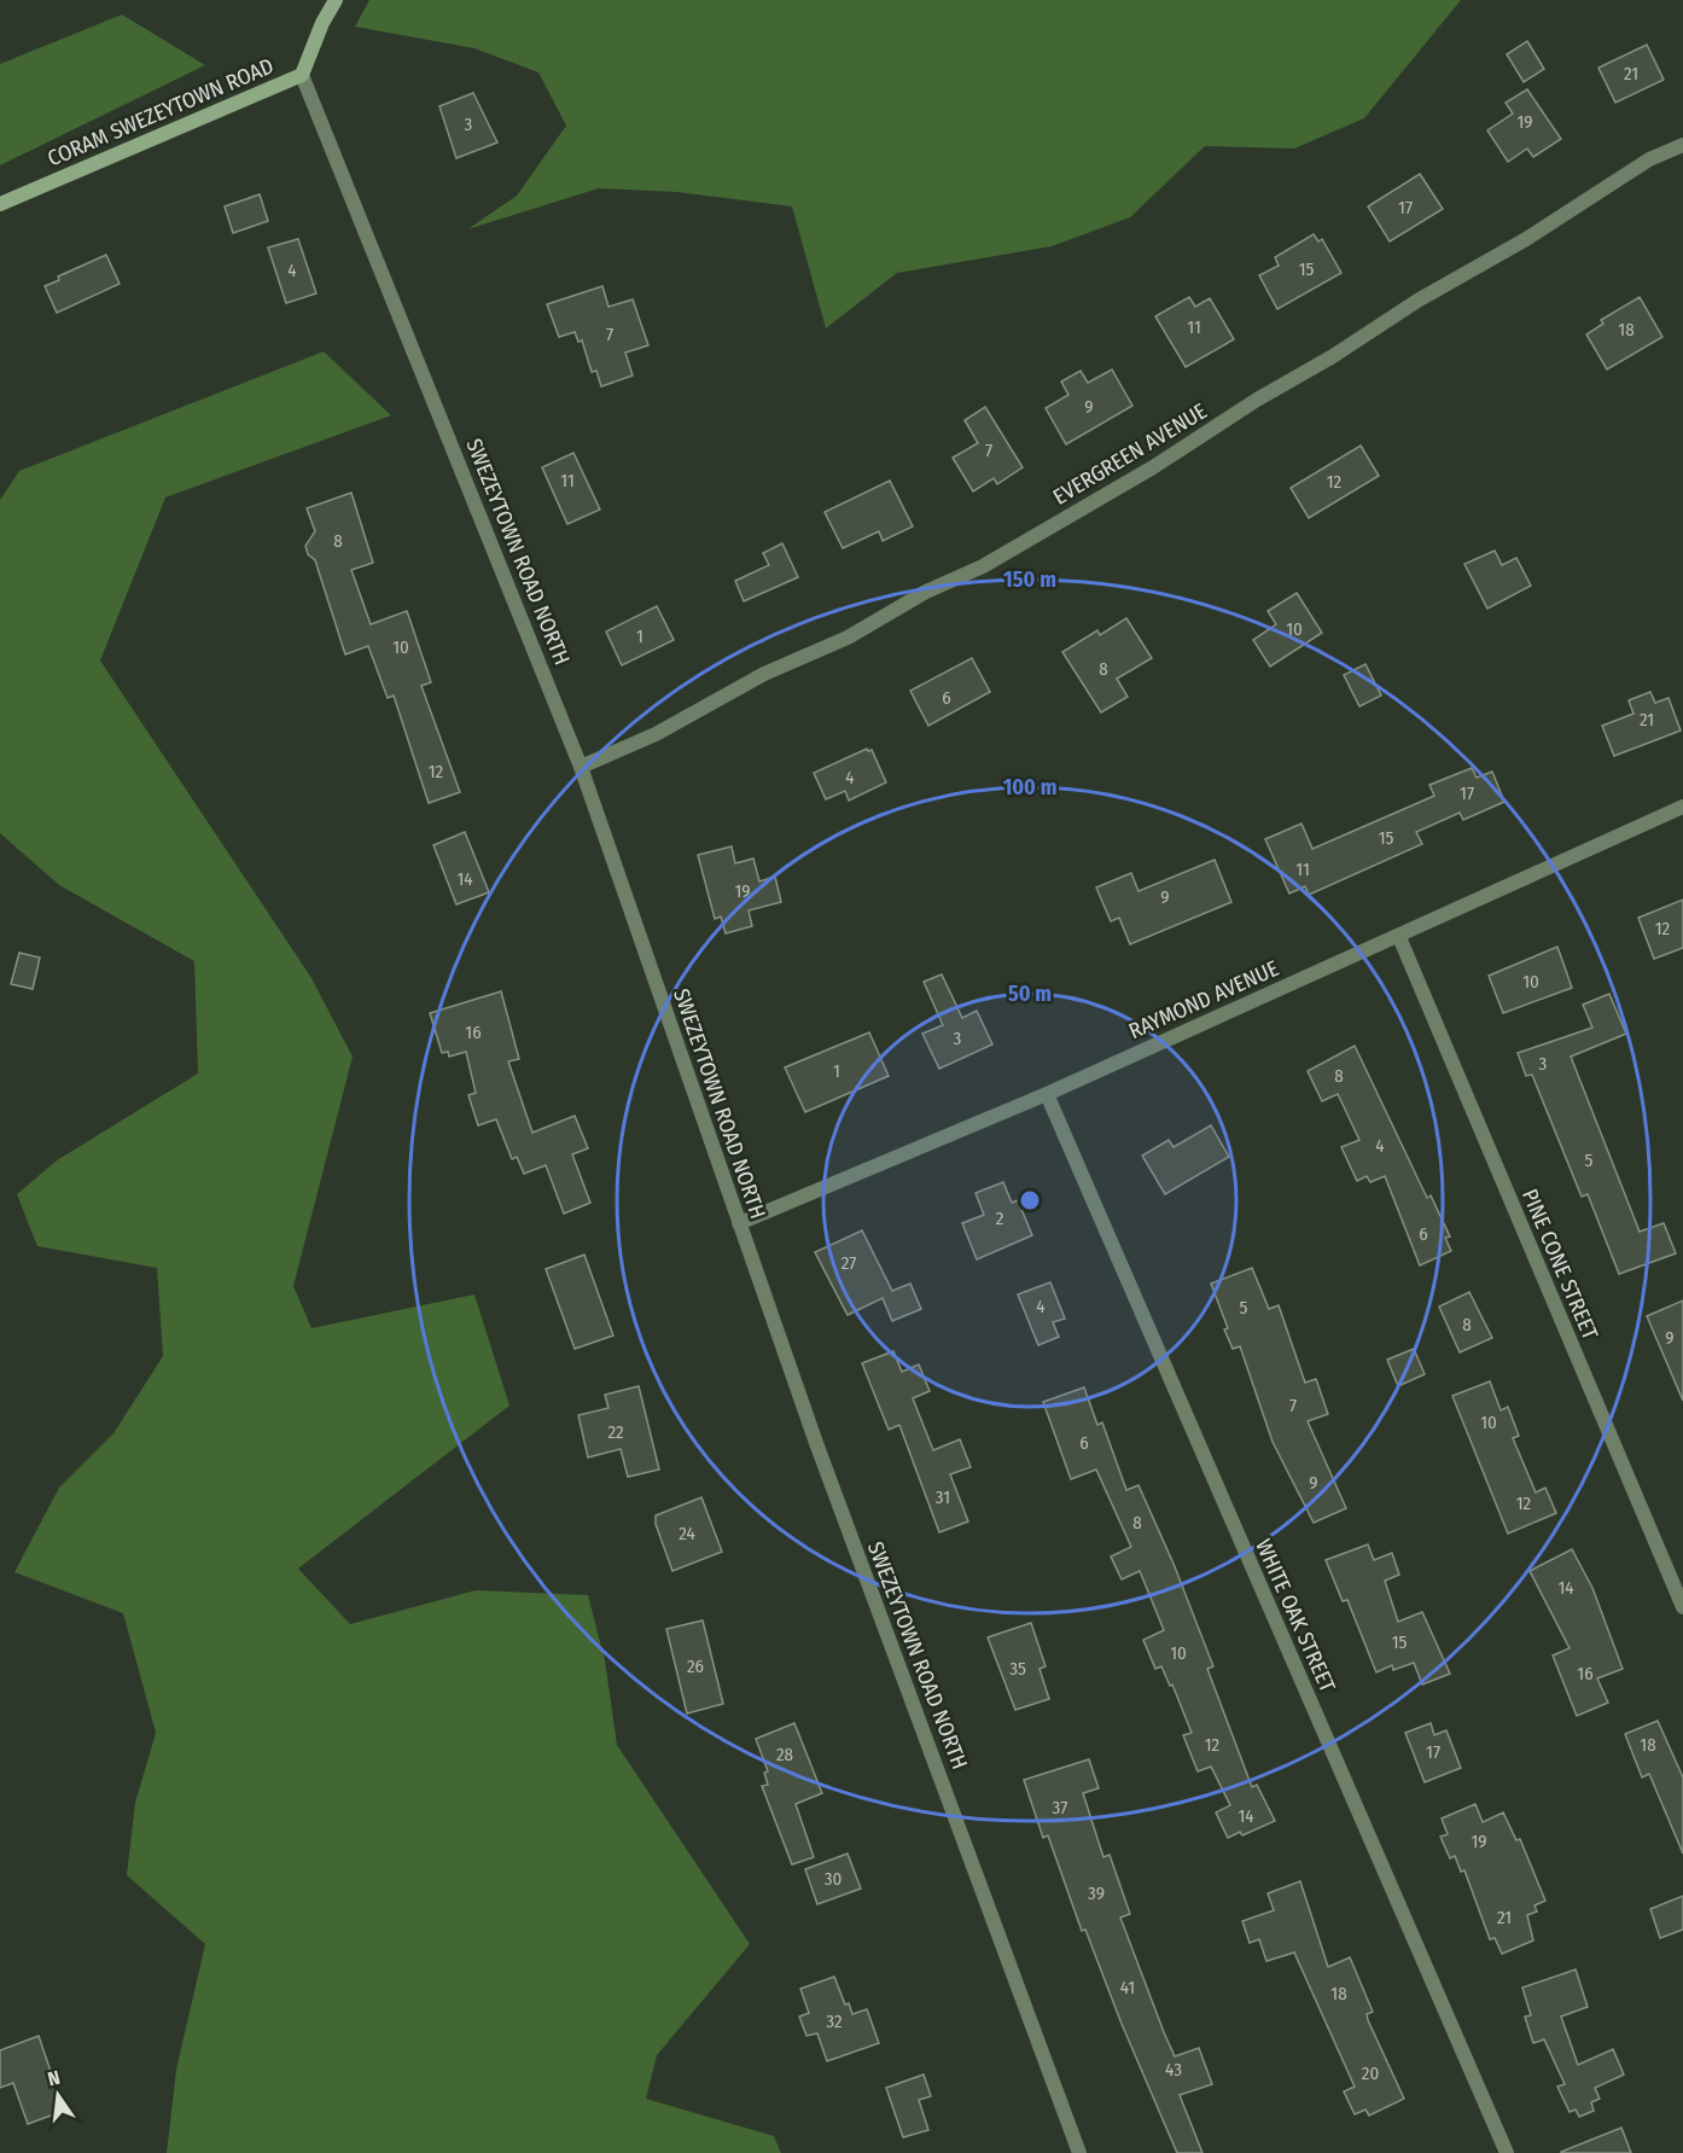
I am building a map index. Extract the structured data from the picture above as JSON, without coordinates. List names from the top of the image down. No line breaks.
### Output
{"streets":{"street":["CORAM SWEZEYTOWN ROAD","EVERGREEN AVENUE","SWEZEYTOWN ROAD NORTH","RAYMOND AVENUE","PINE CONE STREET","WHITE OAK STREET"]},"crossings":[["CORAM SWEZEYTOWN ROAD","SWEZEYTOWN ROAD NORTH"],["EVERGREEN AVENUE","SWEZEYTOWN ROAD NORTH"],["SWEZEYTOWN ROAD NORTH","RAYMOND AVENUE"],["RAYMOND AVENUE","PINE CONE STREET"],["RAYMOND AVENUE","WHITE OAK STREET"]],"house_numbers":["21","19","3","17","15","4","11","18","7","9","7","11","12","8","10","1","10","8","6","21","12","4","17","15","11","14","19","9","12","10","16","3","3","1","8","4","5","2","6","27","4","5","8","9","7","10","22","6","9","31","12","8","24","14","15","10","26","35","16","12","18","17","28","37","14","19","30","39","21","41","18","32","43","20"],"north":"top","rings":["150 m","100 m","50 m"]}
